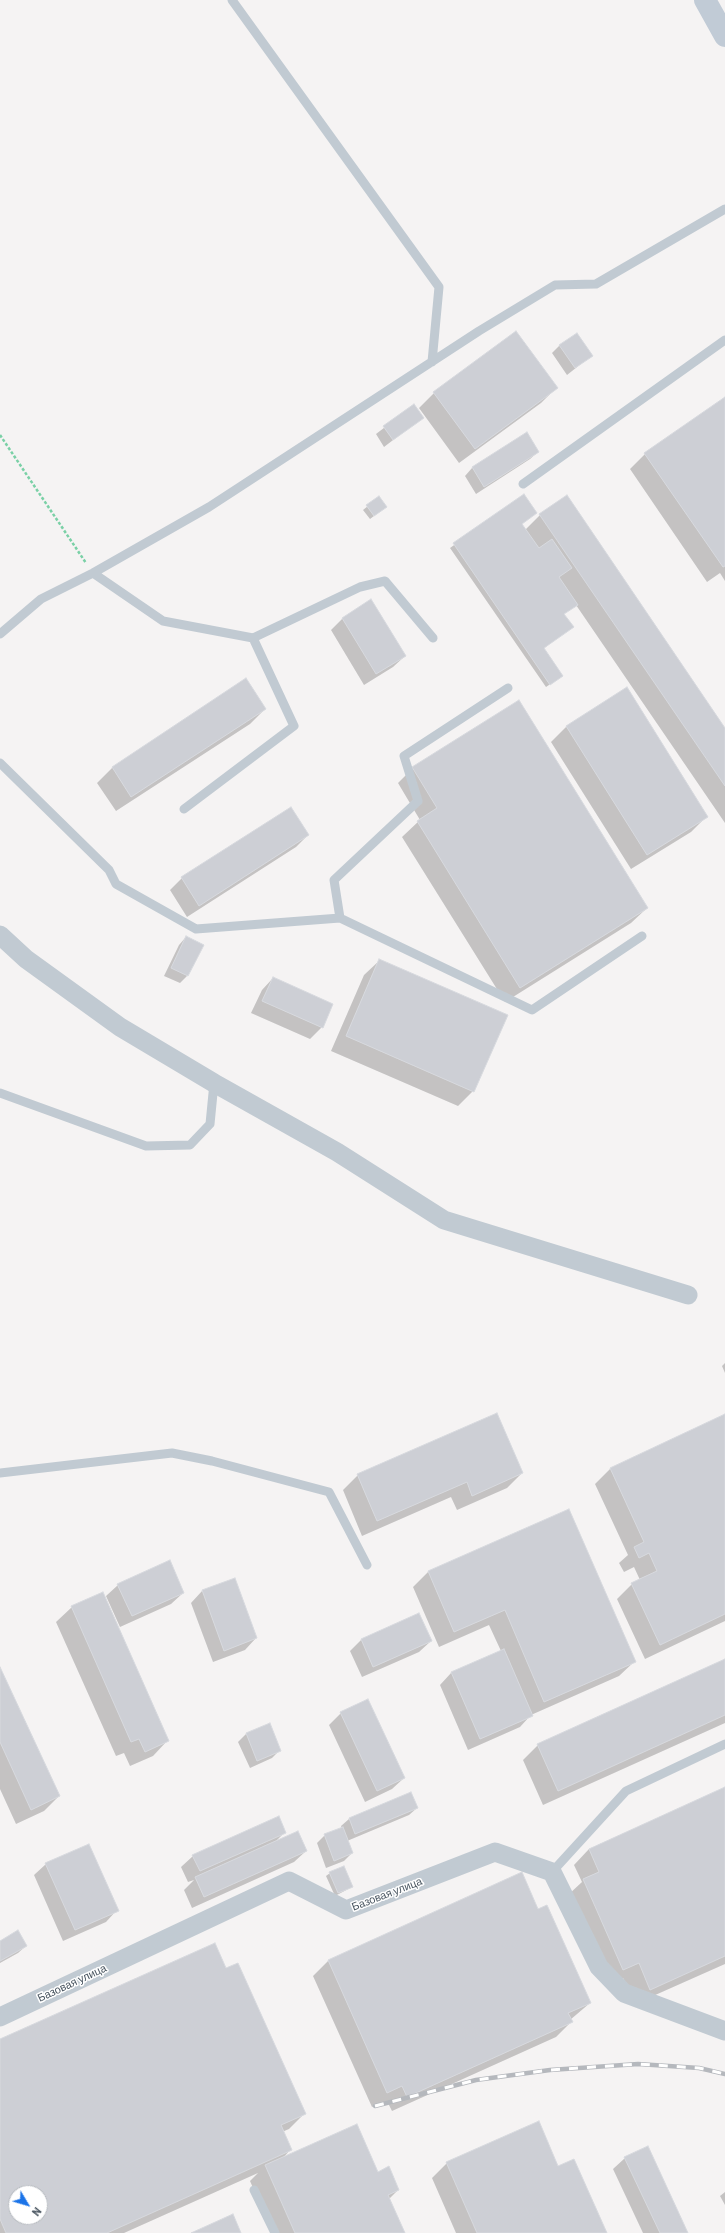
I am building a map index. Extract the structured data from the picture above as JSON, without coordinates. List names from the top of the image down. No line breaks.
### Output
{"streets":{"street":["Базовая улица"]},"north":"bottom right"}
